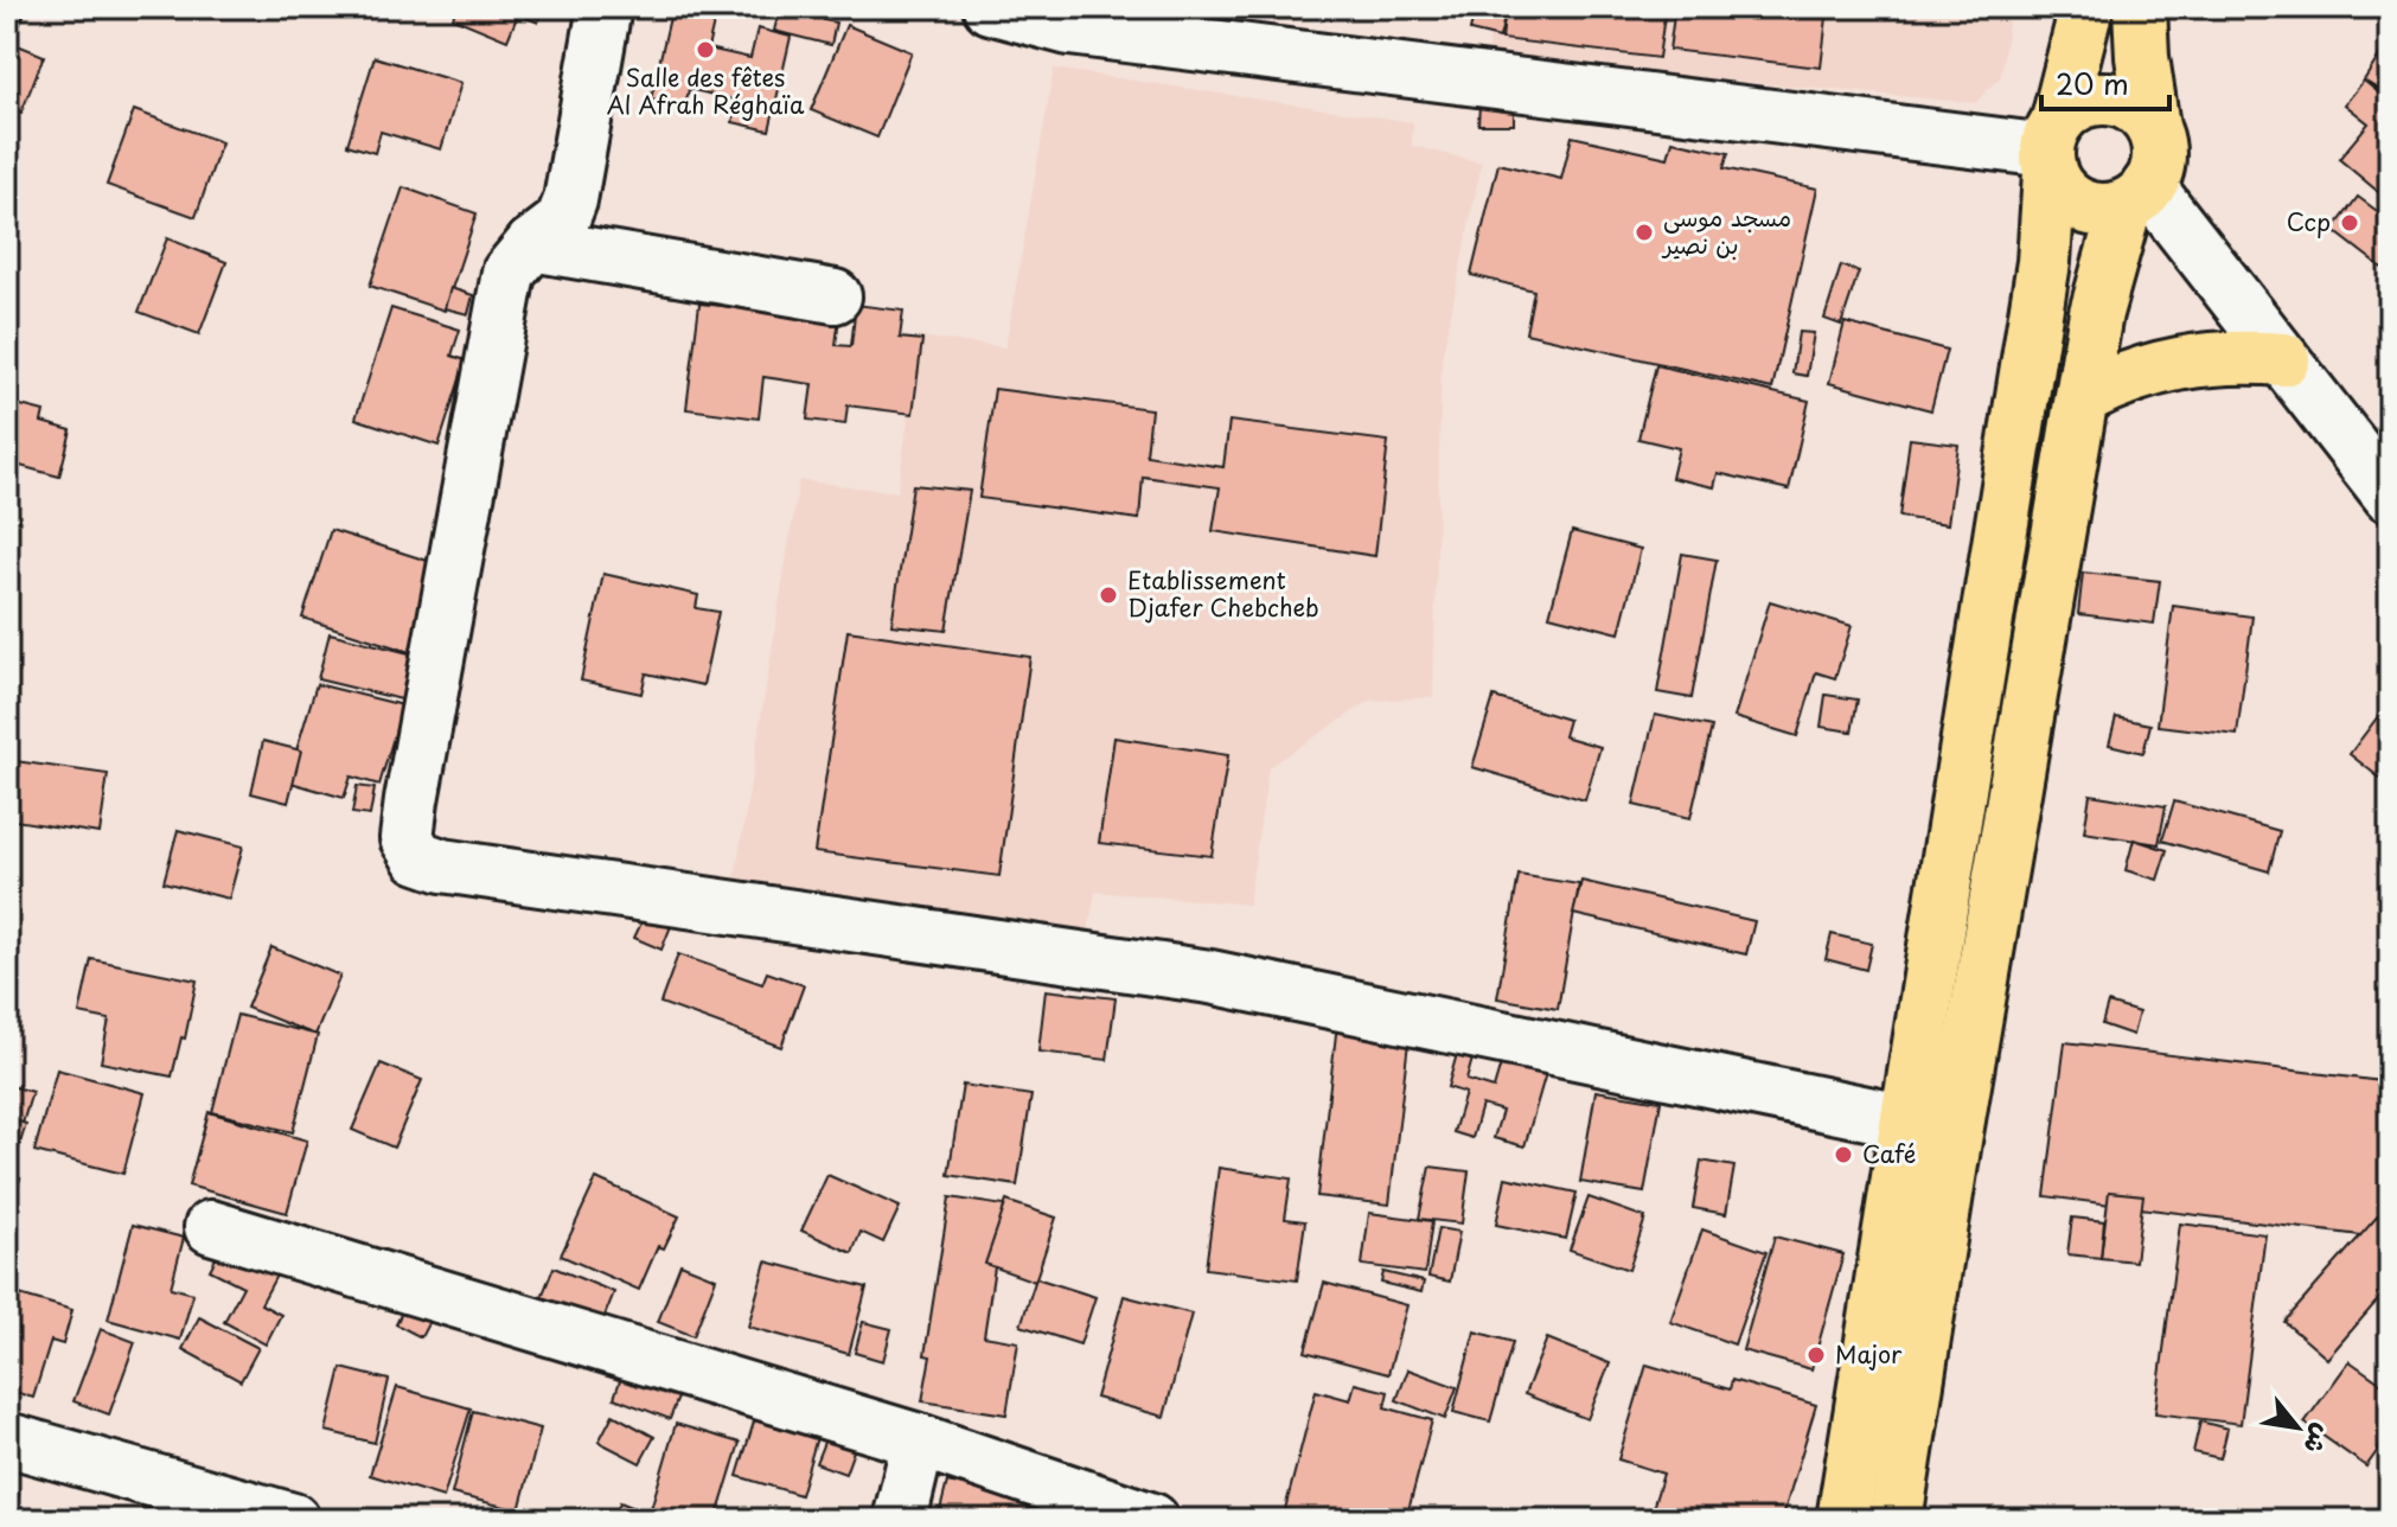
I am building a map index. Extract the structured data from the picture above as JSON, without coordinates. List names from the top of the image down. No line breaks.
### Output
{"places":["Salle des fêtes Al Afrah Réghaïa","Ccp","مسجد موسى بن نصير","Etablissement Djafer Chebcheb","Café","Major"],"scale_bar":"20 m","north":"bottom right"}
